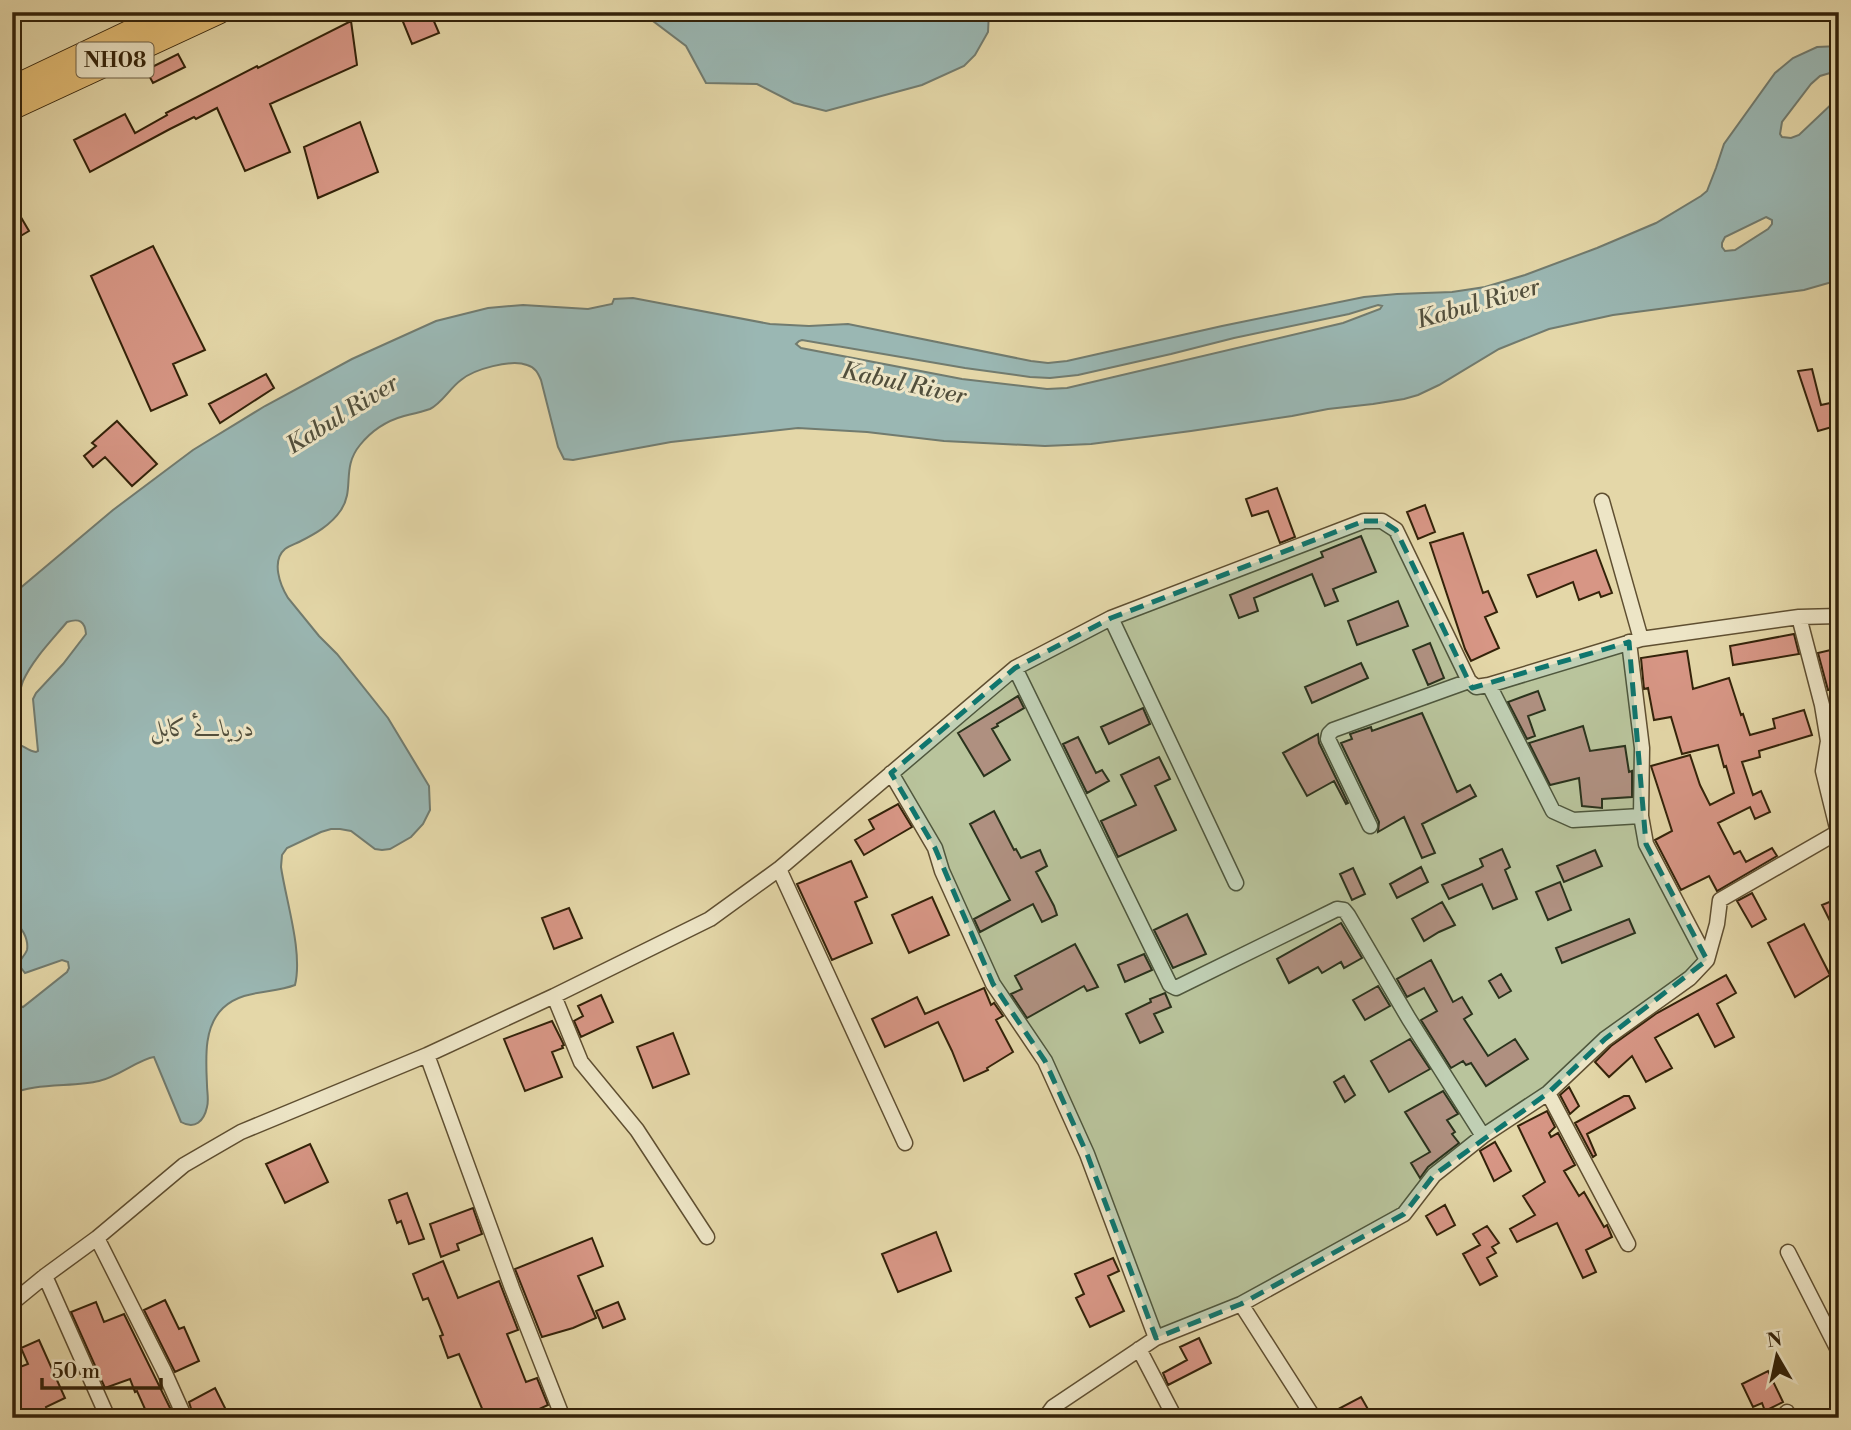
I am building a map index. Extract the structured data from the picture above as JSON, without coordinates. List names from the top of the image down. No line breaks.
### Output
{"streets":{"highway":["NH08"]},"water":["Kabul River","دریائے کابل"],"scale_bar":"50 m","north":"top"}
